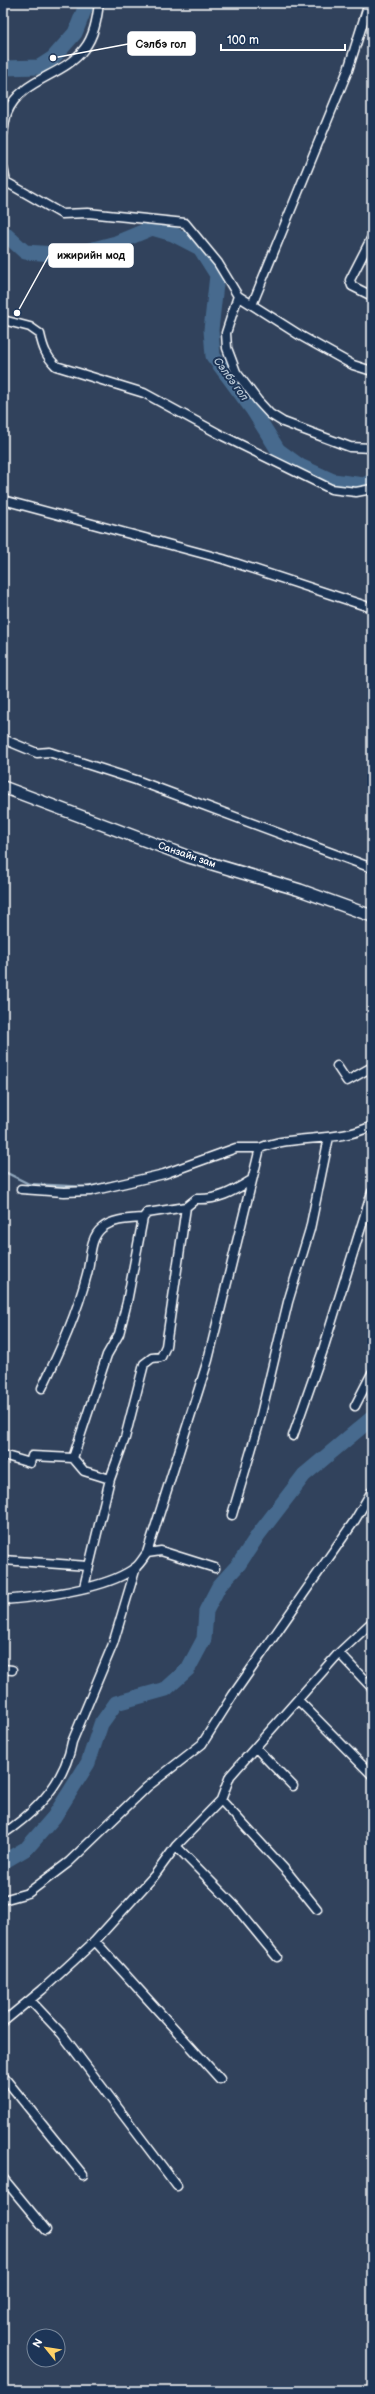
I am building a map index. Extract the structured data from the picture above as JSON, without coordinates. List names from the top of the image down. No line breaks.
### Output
{"streets":{"main road":["Санзайн зам"]},"water":["Сэлбэ гол"],"places":["Сэлбэ гол","ижирийн мод"],"scale_bar":"100 m","north":"top left"}
